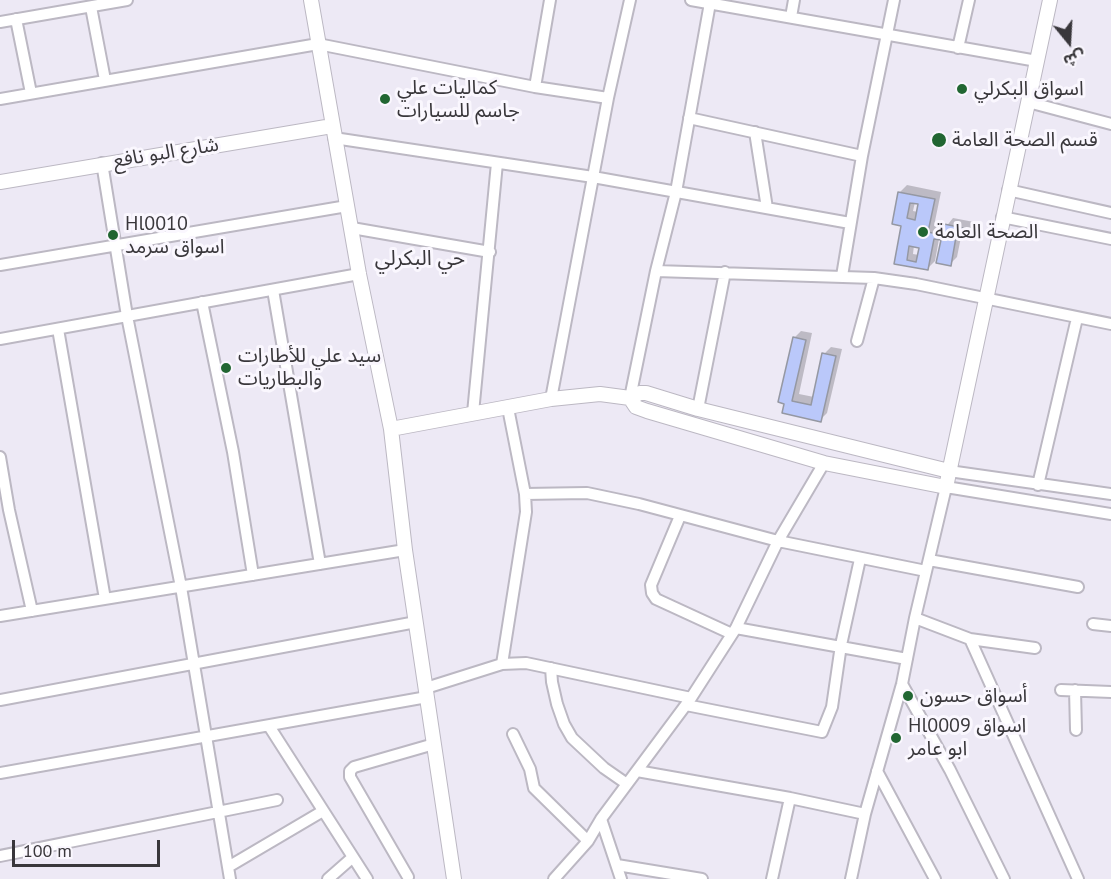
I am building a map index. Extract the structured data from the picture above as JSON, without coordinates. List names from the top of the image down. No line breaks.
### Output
{"streets":{"street":["شارع البو نافع"]},"districts":["حي البكرلي"],"places":["اسواق البكرلي","كماليات علي جاسم للسيارات","قسم الصحة العامة","الصحة العامة","Hl0010 اسواق سرمد","سيد علي للأطارات والبطاريات","أسواق حسون","Hl0009 اسواق ابو عامر"],"scale_bar":"100 m","north":"bottom"}
